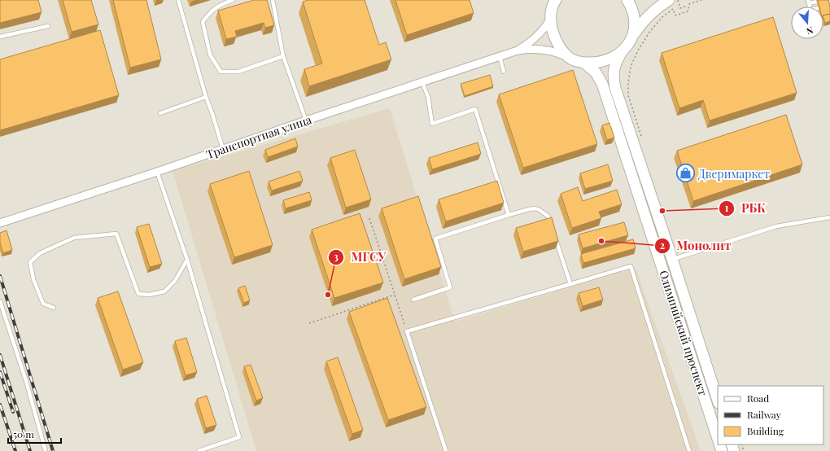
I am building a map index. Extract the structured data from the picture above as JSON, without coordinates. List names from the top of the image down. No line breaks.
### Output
{"streets":{"main road":["Олимпийский проспект"],"street":["Транспортная улица"]},"places":{"shop":["Дверимаркет"],"other":["РБК","Монолит","МГСУ"]},"legend":["Road","Railway","Building"],"scale_bar":"50 m","north":"bottom"}
